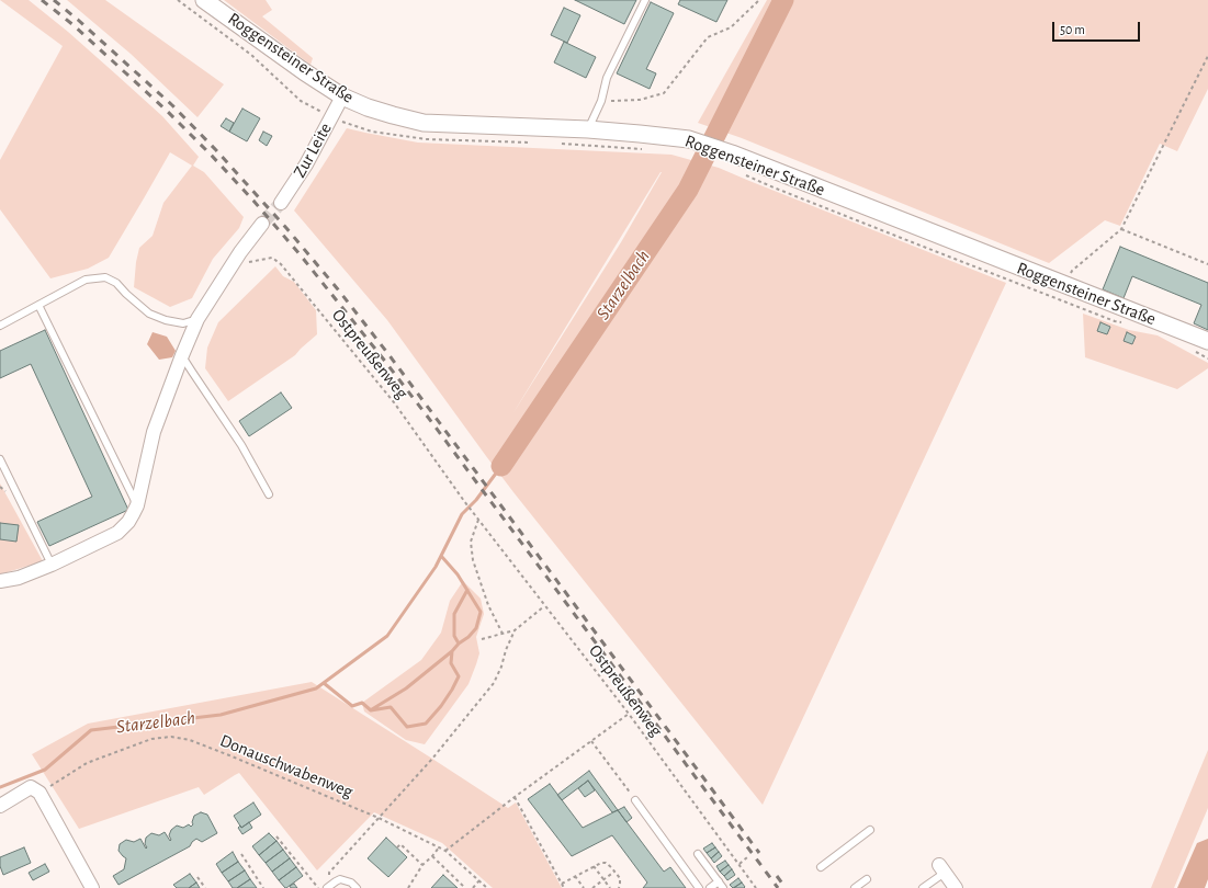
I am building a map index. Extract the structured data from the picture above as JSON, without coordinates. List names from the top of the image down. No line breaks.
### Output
{"streets":{"street":["Roggensteiner Straße","Zur Leite"],"path":["Ostpreußenweg","Donauschwabenweg"]},"crossings":[["Roggensteiner Straße","Zur Leite"]],"water":["Starzelbach"],"scale_bar":"50 m"}
